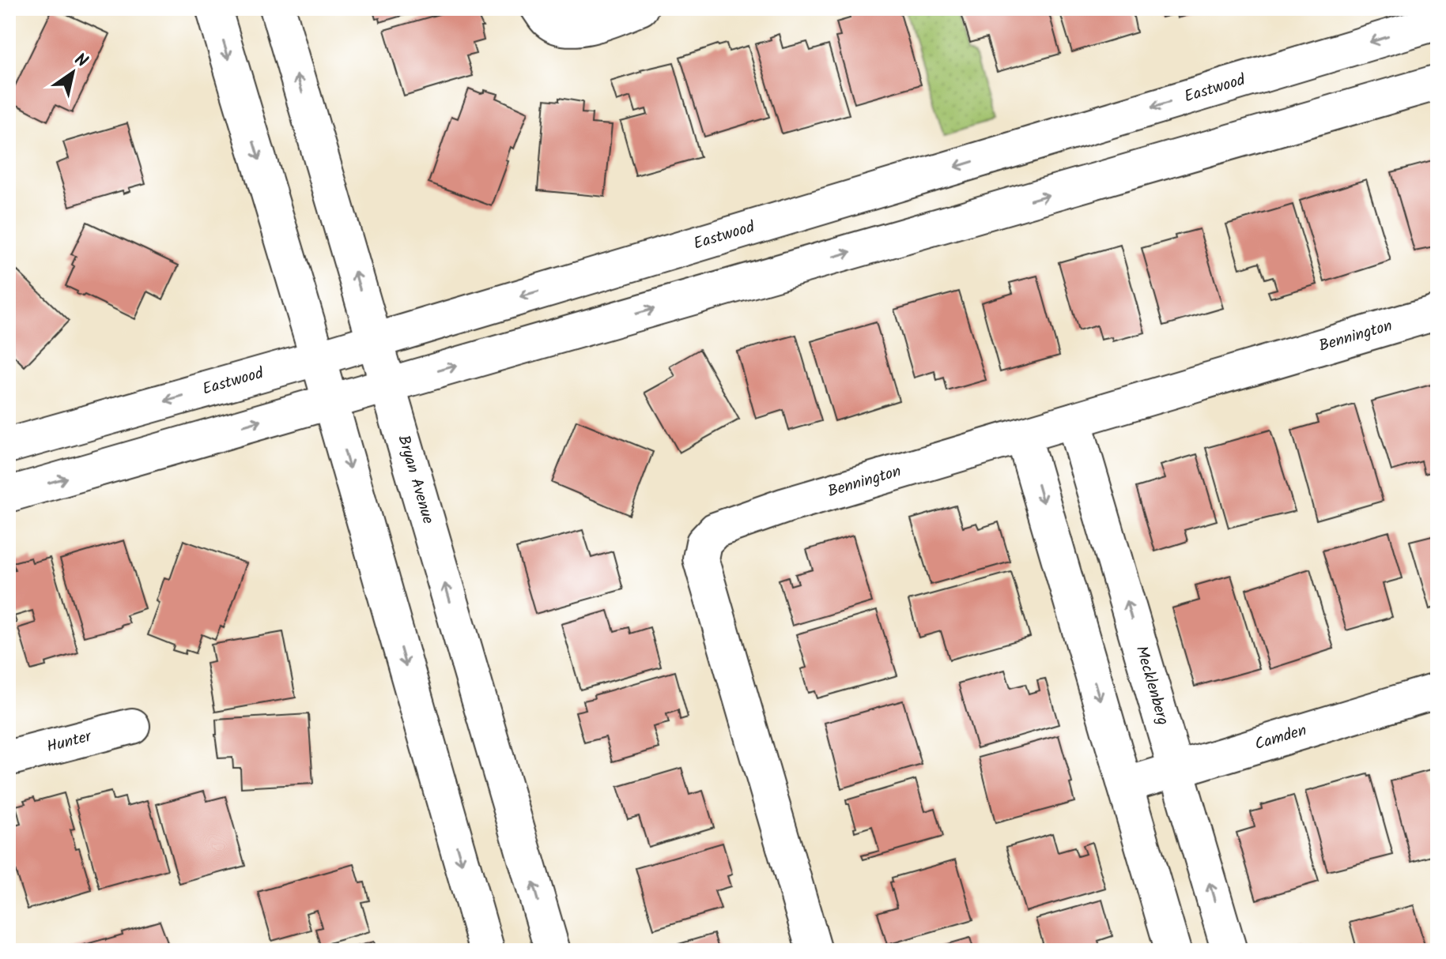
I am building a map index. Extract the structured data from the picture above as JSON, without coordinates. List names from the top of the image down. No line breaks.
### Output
{"streets":{"street":["Eastwood","Bennington","Bryan Avenue","Mecklenberg","Camden","Hunter"]},"crossings":[["Eastwood","Bryan Avenue"],["Bennington","Mecklenberg"],["Mecklenberg","Camden"]],"north":"top right"}
